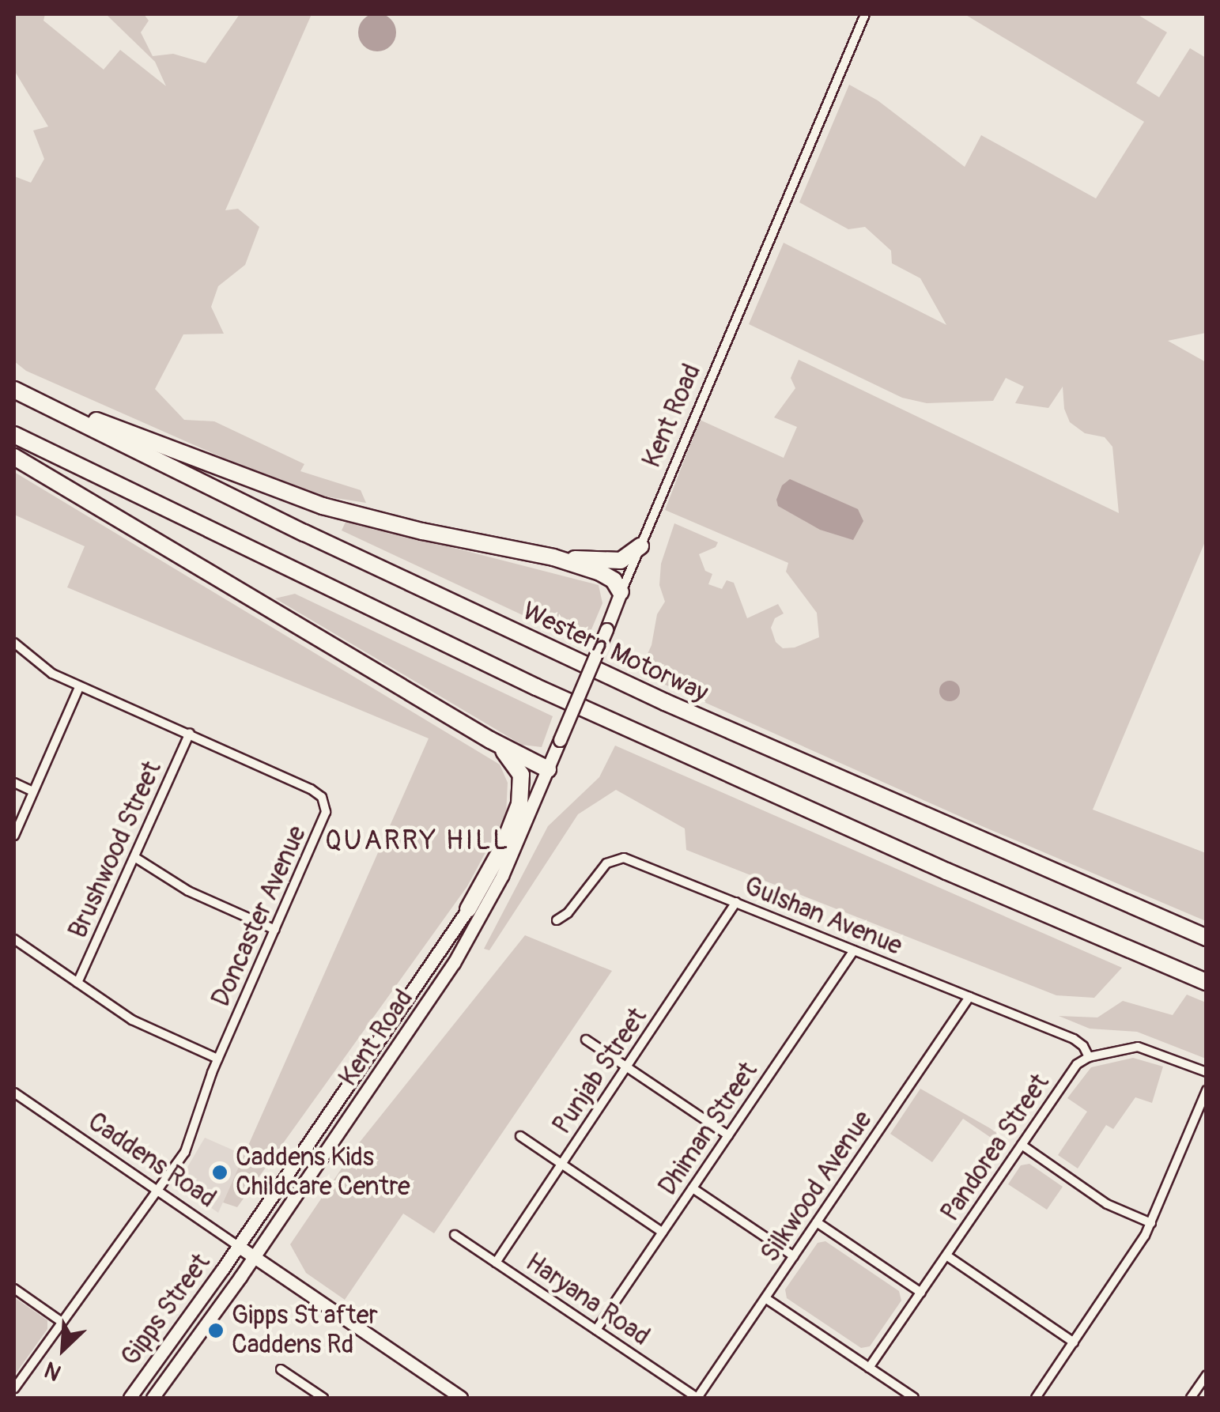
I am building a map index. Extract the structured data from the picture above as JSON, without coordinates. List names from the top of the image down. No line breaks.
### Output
{"streets":{"highway":["Western Motorway"],"main road":["Kent Road","Caddens Road","Gipps Street"],"street":["Brushwood Street","Doncaster Avenue","Gulshan Avenue","Punjab Street","Dhiman Street","Pandorea Street","Silkwood Avenue","Haryana Road"]},"crossings":[["Kent Road","Caddens Road"],["Kent Road","Gipps Street"],["Brushwood Street","Doncaster Avenue"],["Doncaster Avenue","Caddens Road"],["Gulshan Avenue","Punjab Street"],["Gulshan Avenue","Dhiman Street"],["Gulshan Avenue","Pandorea Street"],["Gulshan Avenue","Silkwood Avenue"],["Punjab Street","Haryana Road"],["Dhiman Street","Haryana Road"],["Caddens Road","Gipps Street"],["Silkwood Avenue","Haryana Road"]],"districts":["QUARRY HILL"],"places":["Caddens Kids Childcare Centre","Gipps St after Caddens Rd"],"north":"bottom left"}
